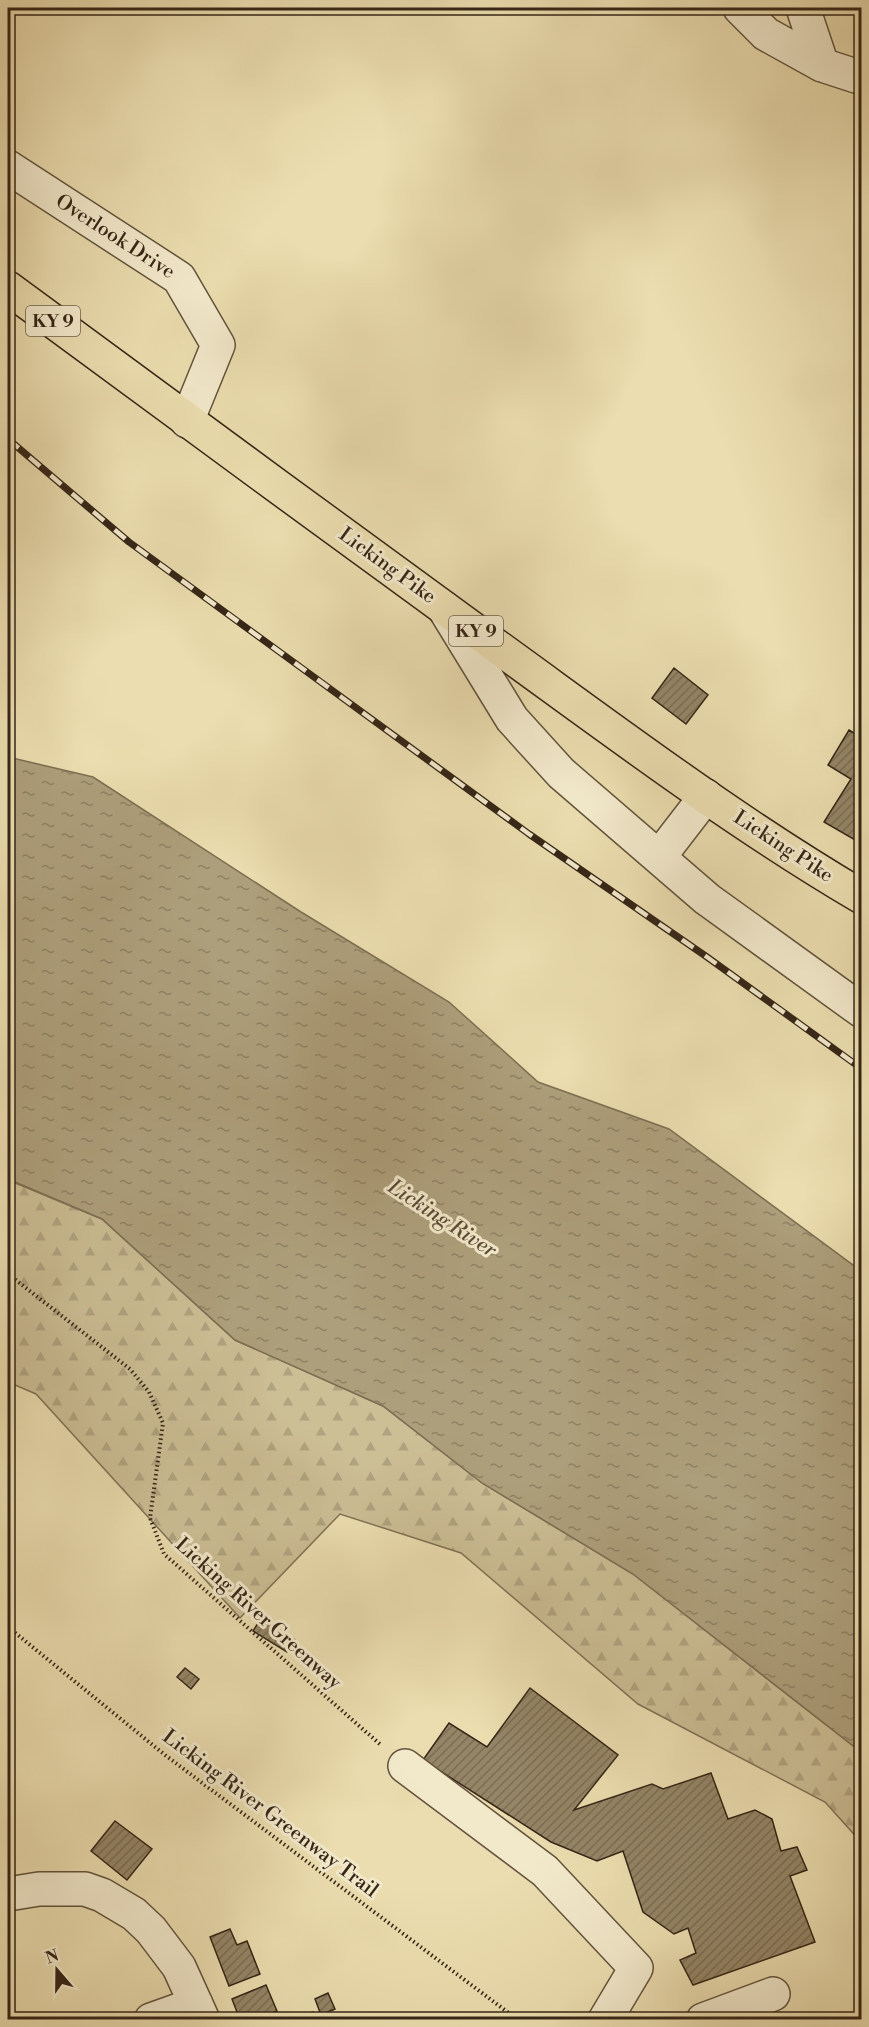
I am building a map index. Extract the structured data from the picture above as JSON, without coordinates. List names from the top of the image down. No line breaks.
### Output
{"streets":{"main road":["KY 9","Licking Pike"],"street":["Overlook Drive"],"path":["Licking River Greenway","Licking River Greenway Trail"]},"crossings":[["Overlook Drive","Licking Pike"]],"water":["Licking River"],"north":"top"}
